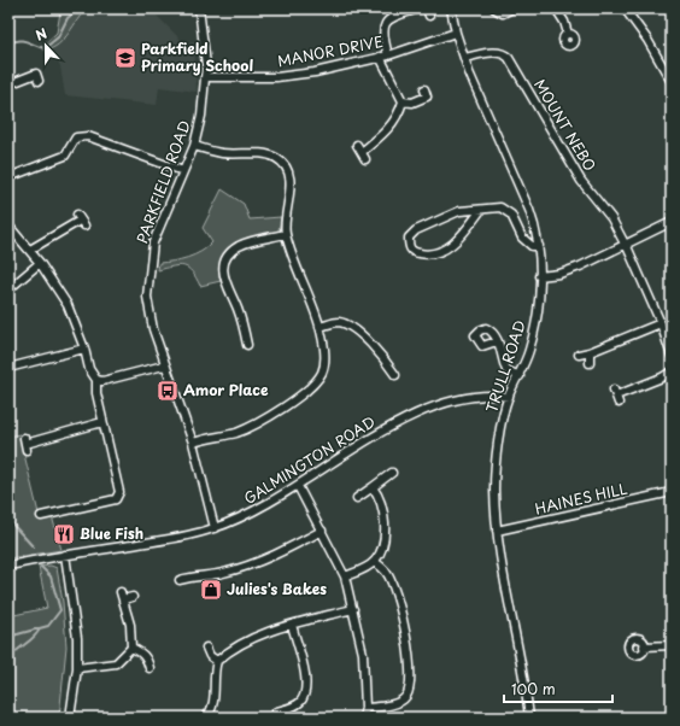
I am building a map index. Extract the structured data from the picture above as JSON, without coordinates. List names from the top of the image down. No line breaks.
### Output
{"streets":{"street":["MANOR DRIVE","MOUNT NEBO","PARKFIELD ROAD","TRULL ROAD","GALMINGTON ROAD","HAINES HILL"]},"crossings":[["MANOR DRIVE","PARKFIELD ROAD"],["MANOR DRIVE","TRULL ROAD"],["MOUNT NEBO","TRULL ROAD"],["PARKFIELD ROAD","GALMINGTON ROAD"],["TRULL ROAD","GALMINGTON ROAD"],["TRULL ROAD","HAINES HILL"]],"places":{"school or university":["Parkfield Primary School"],"bus stop":["Amor Place"],"restaurant":["Blue Fish"],"shop":["Julies's Bakes"]},"scale_bar":"100 m","north":"top"}
